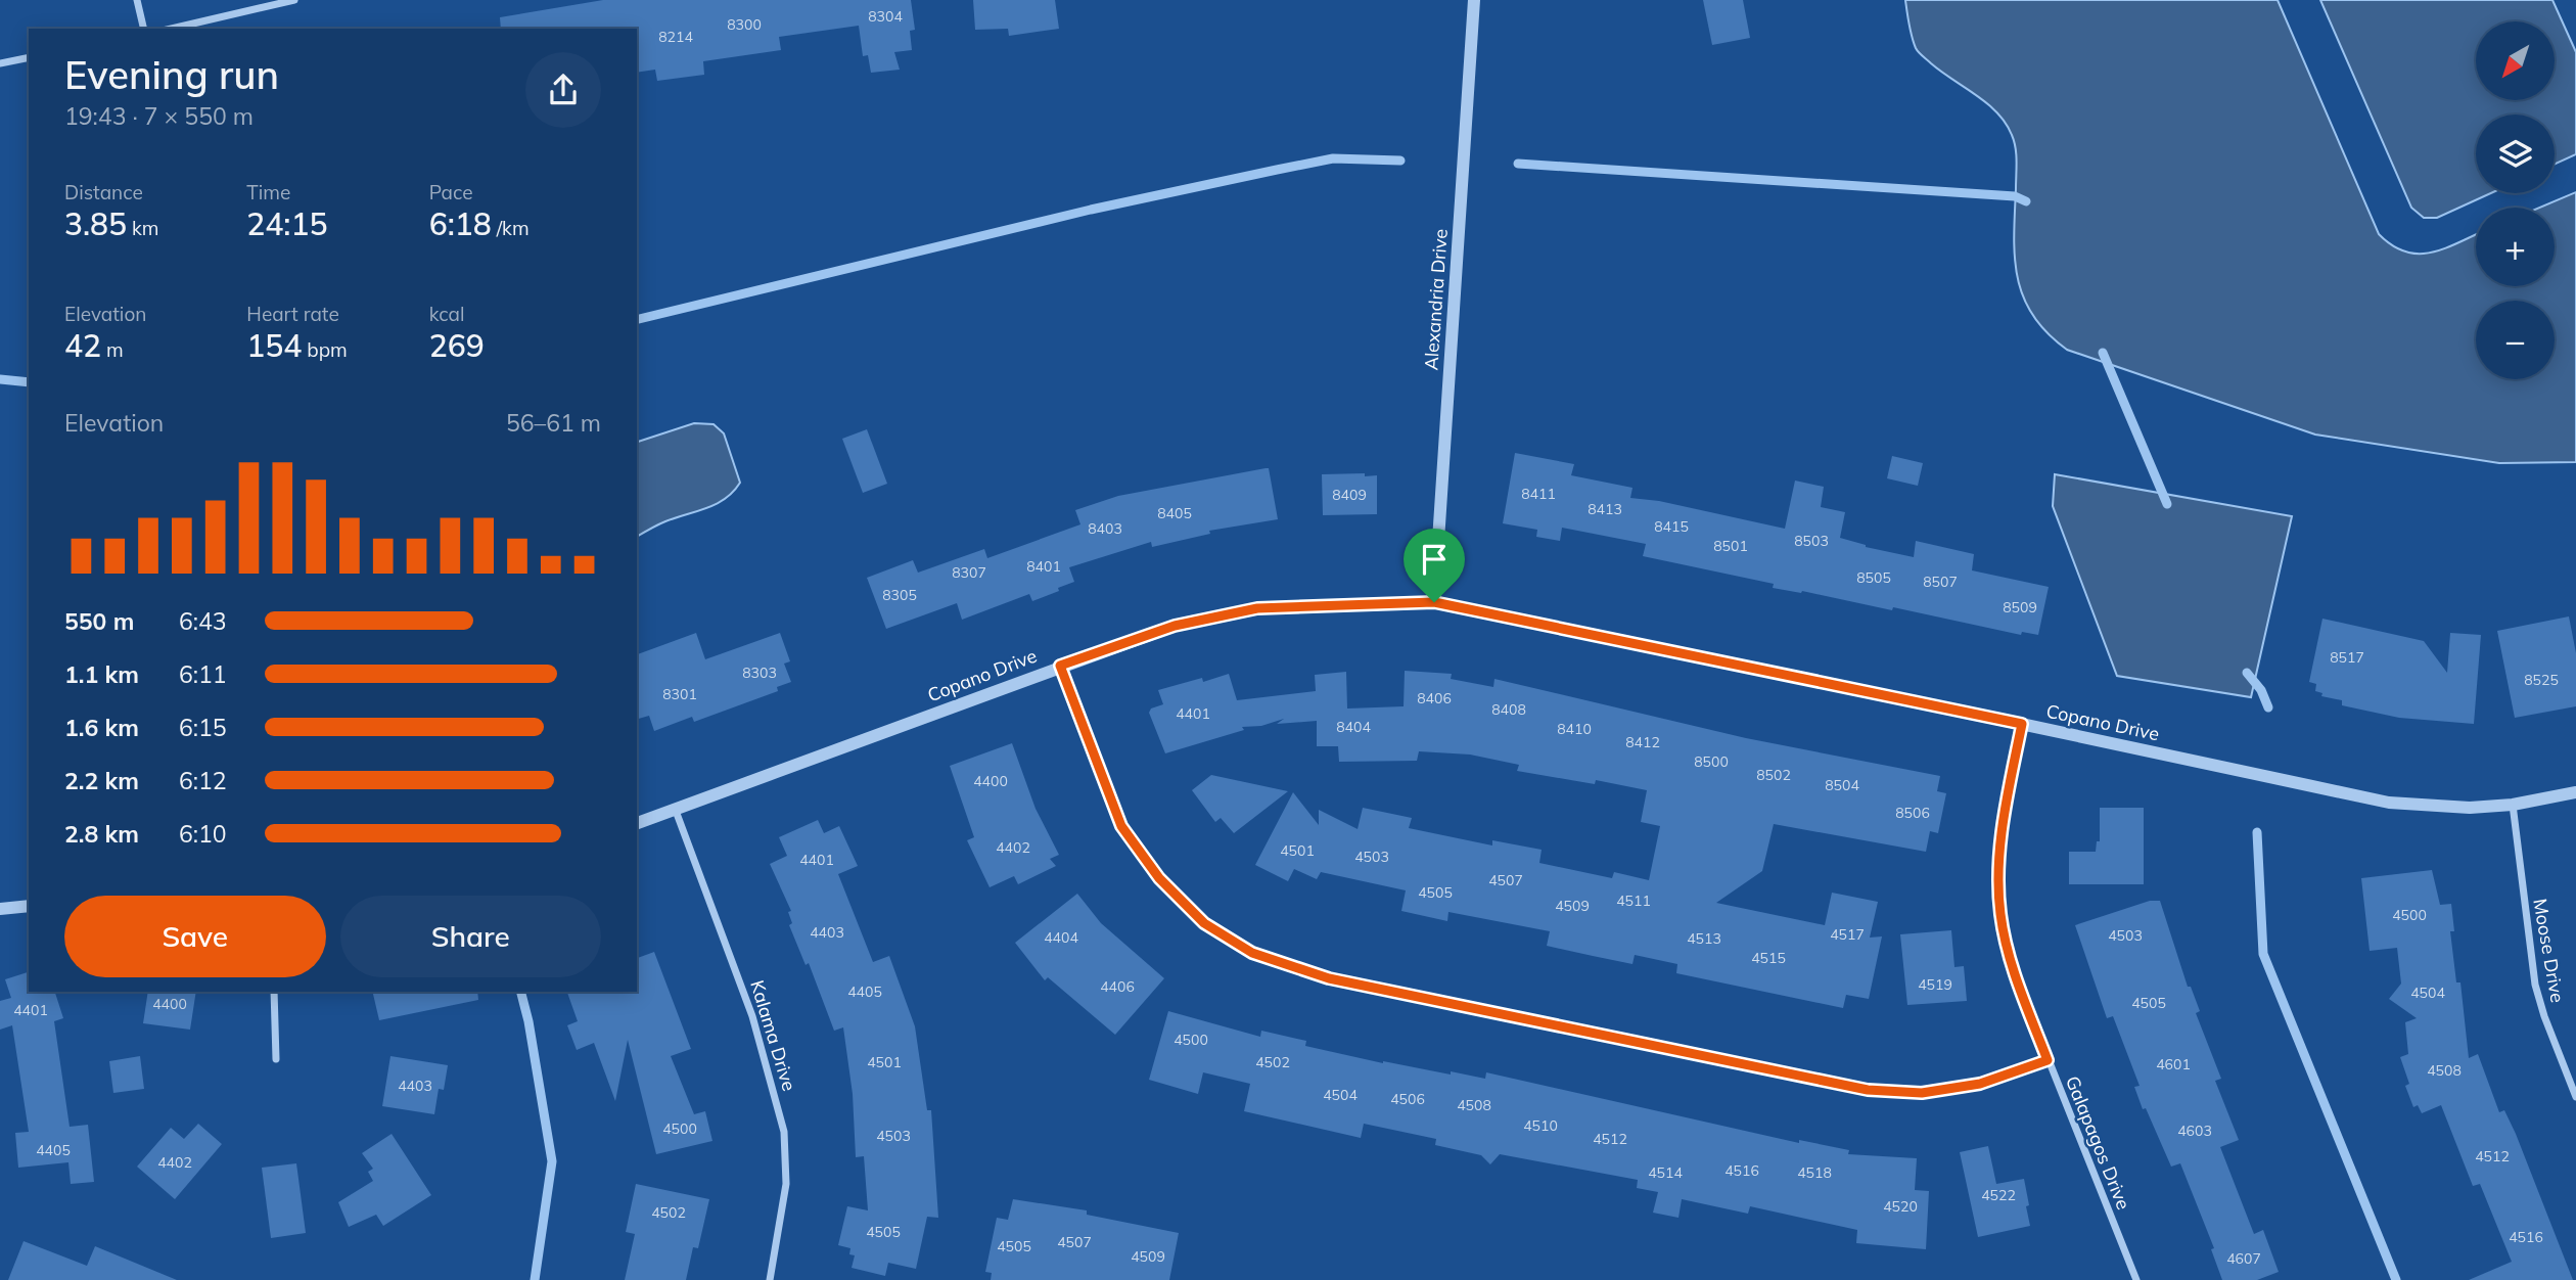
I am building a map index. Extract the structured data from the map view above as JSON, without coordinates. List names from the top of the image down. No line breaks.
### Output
{"streets":{"street":["Alexandria Drive","Copano Drive","Moose Drive","Kalama Drive","Galapagos Drive"]},"crossings":[["Alexandria Drive","Copano Drive"],["Copano Drive","Moose Drive"],["Copano Drive","Kalama Drive"],["Copano Drive","Galapagos Drive"]],"house_numbers":["8304","8300","8214","8411","8409","8413","8405","8415","8403","8503","8501","8401","8307","8505","8507","8305","8509","8517","8303","8525","8301","8406","8408","4401","8404","8410","8412","8500","8502","4400","8504","8506","4402","4501","4503","4401","4507","4505","4511","4509","4500","4403","4517","4503","4404","4513","4515","4519","4406","4405","4504","4505","4400","4401","4500","4501","4502","4601","4508","4403","4504","4506","4508","4510","4500","4603","4503","4512","4405","4512","4402","4516","4514","4518","4522","4520","4502","4505","4516","4507","4505","4509","4607"],"north":"bottom left","page":{"map_buttons":["+","−"],"heading":["Evening run","19:43 · 7 × 550 m"],"stats":[["Distance","3.85 km"],["Time","24:15"],["Pace","6:18 /km"],["Elevation","42 m"],["Heart rate","154 bpm"],["kcal","269"]],"chart":["Elevation","56–61 m"],"list":[{"name":"550 m","note":"6:43"},{"name":"1.1 km","note":"6:11"},{"name":"1.6 km","note":"6:15"},{"name":"2.2 km","note":"6:12"},{"name":"2.8 km","note":"6:10"}],"buttons":["Save","Share"]}}
